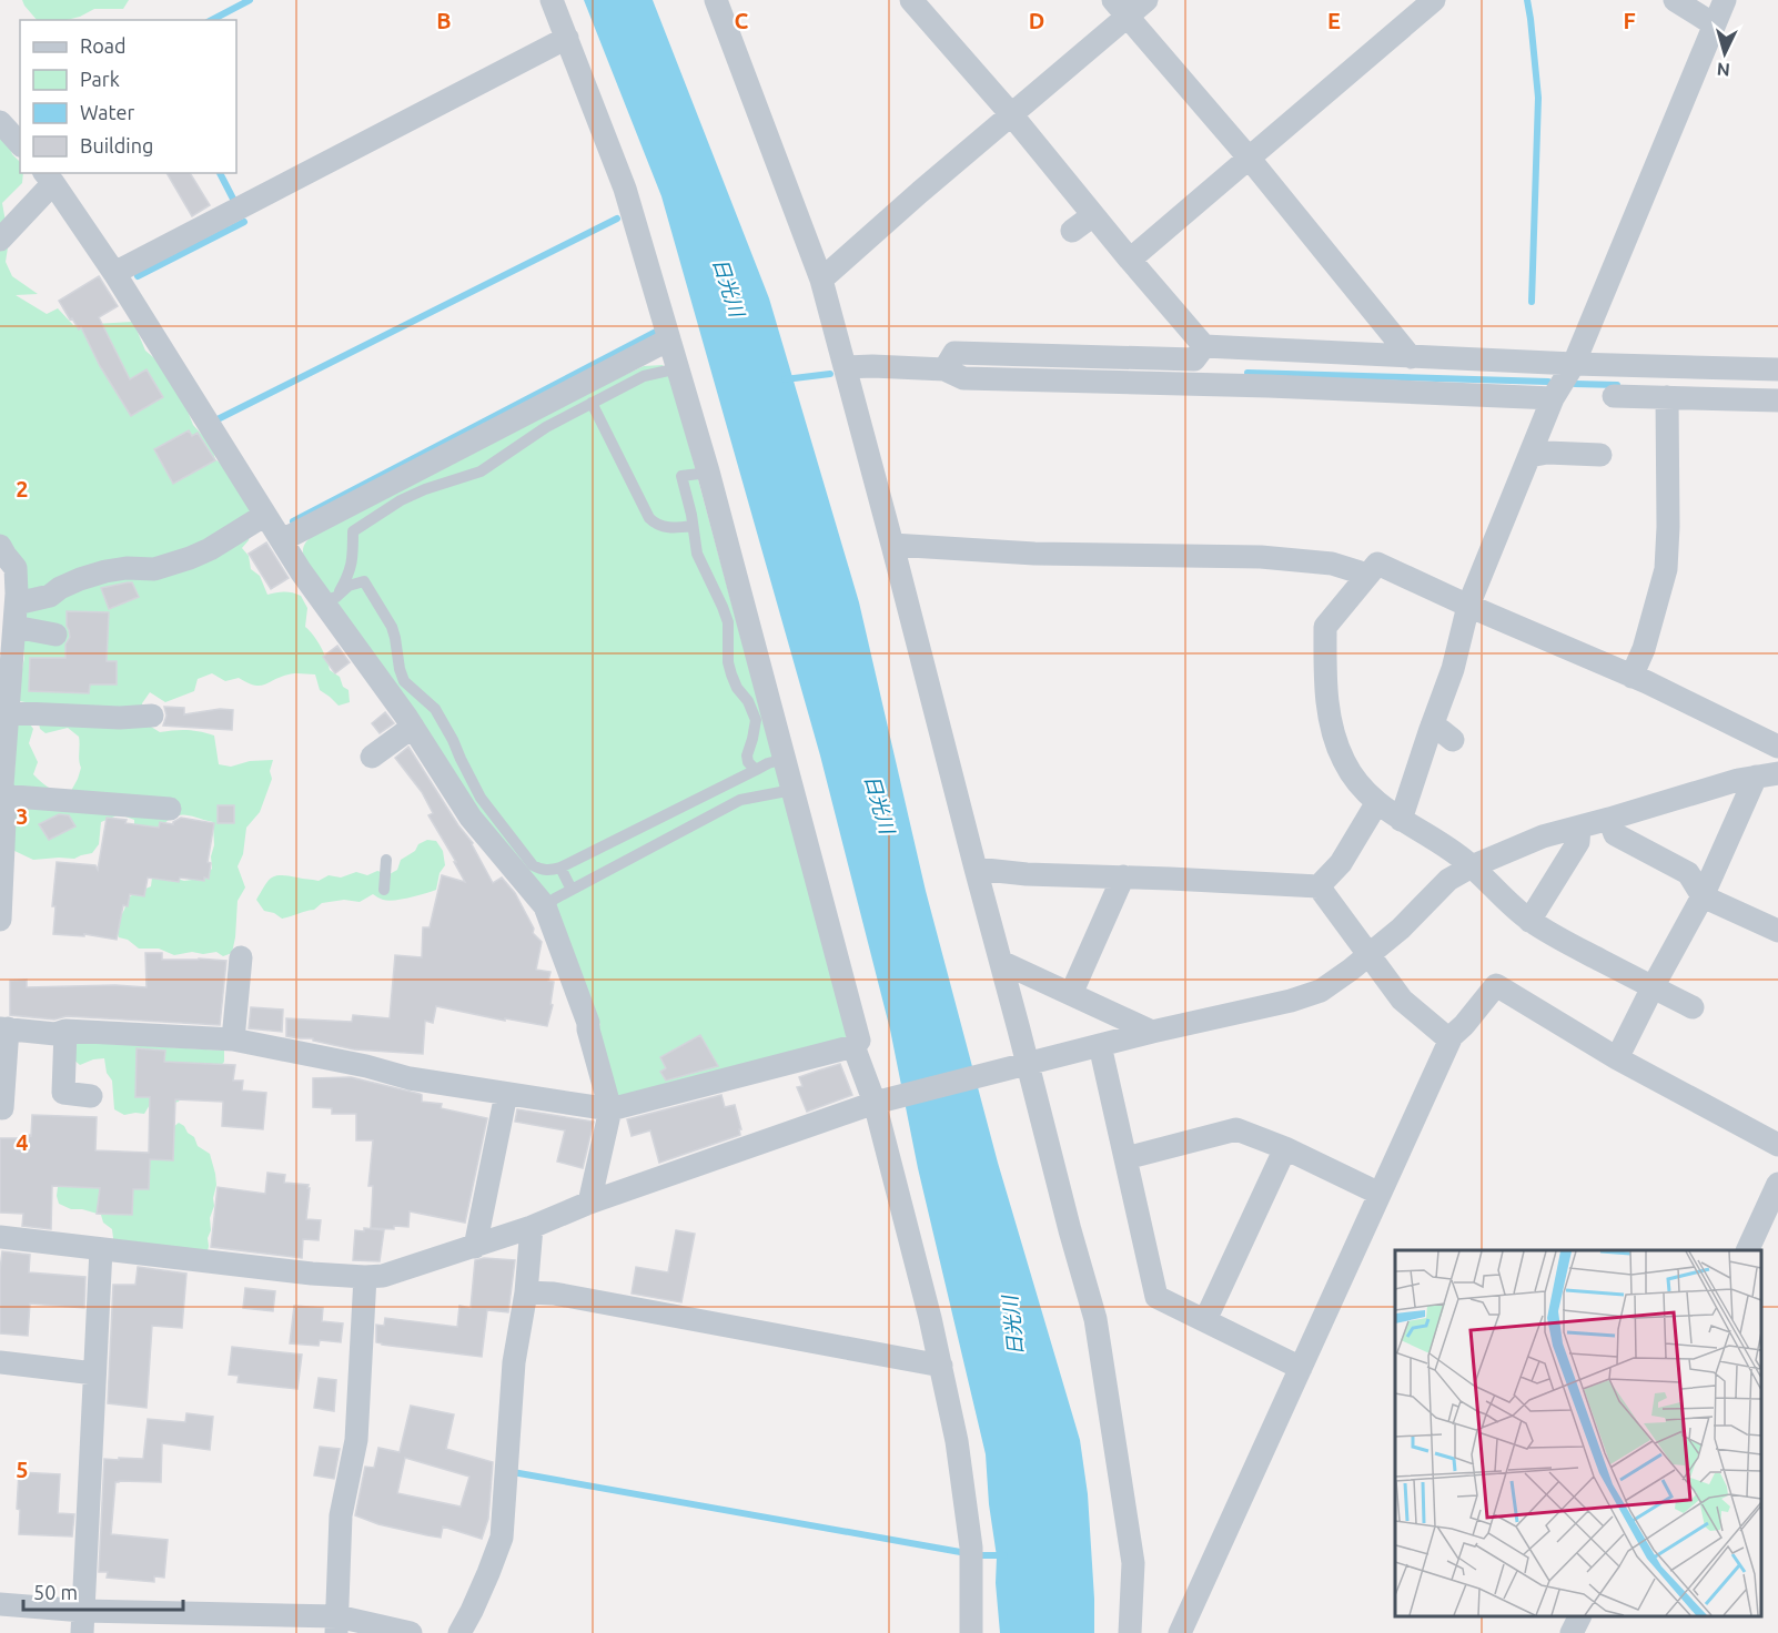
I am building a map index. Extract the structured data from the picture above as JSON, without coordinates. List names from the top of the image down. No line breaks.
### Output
{"water":["日光川"],"legend":["Road","Park","Water","Building"],"scale_bar":"50 m","north":"bottom","grid":{"columns":["B","C","D","E","F"],"rows":["2","3","4","5"]}}
